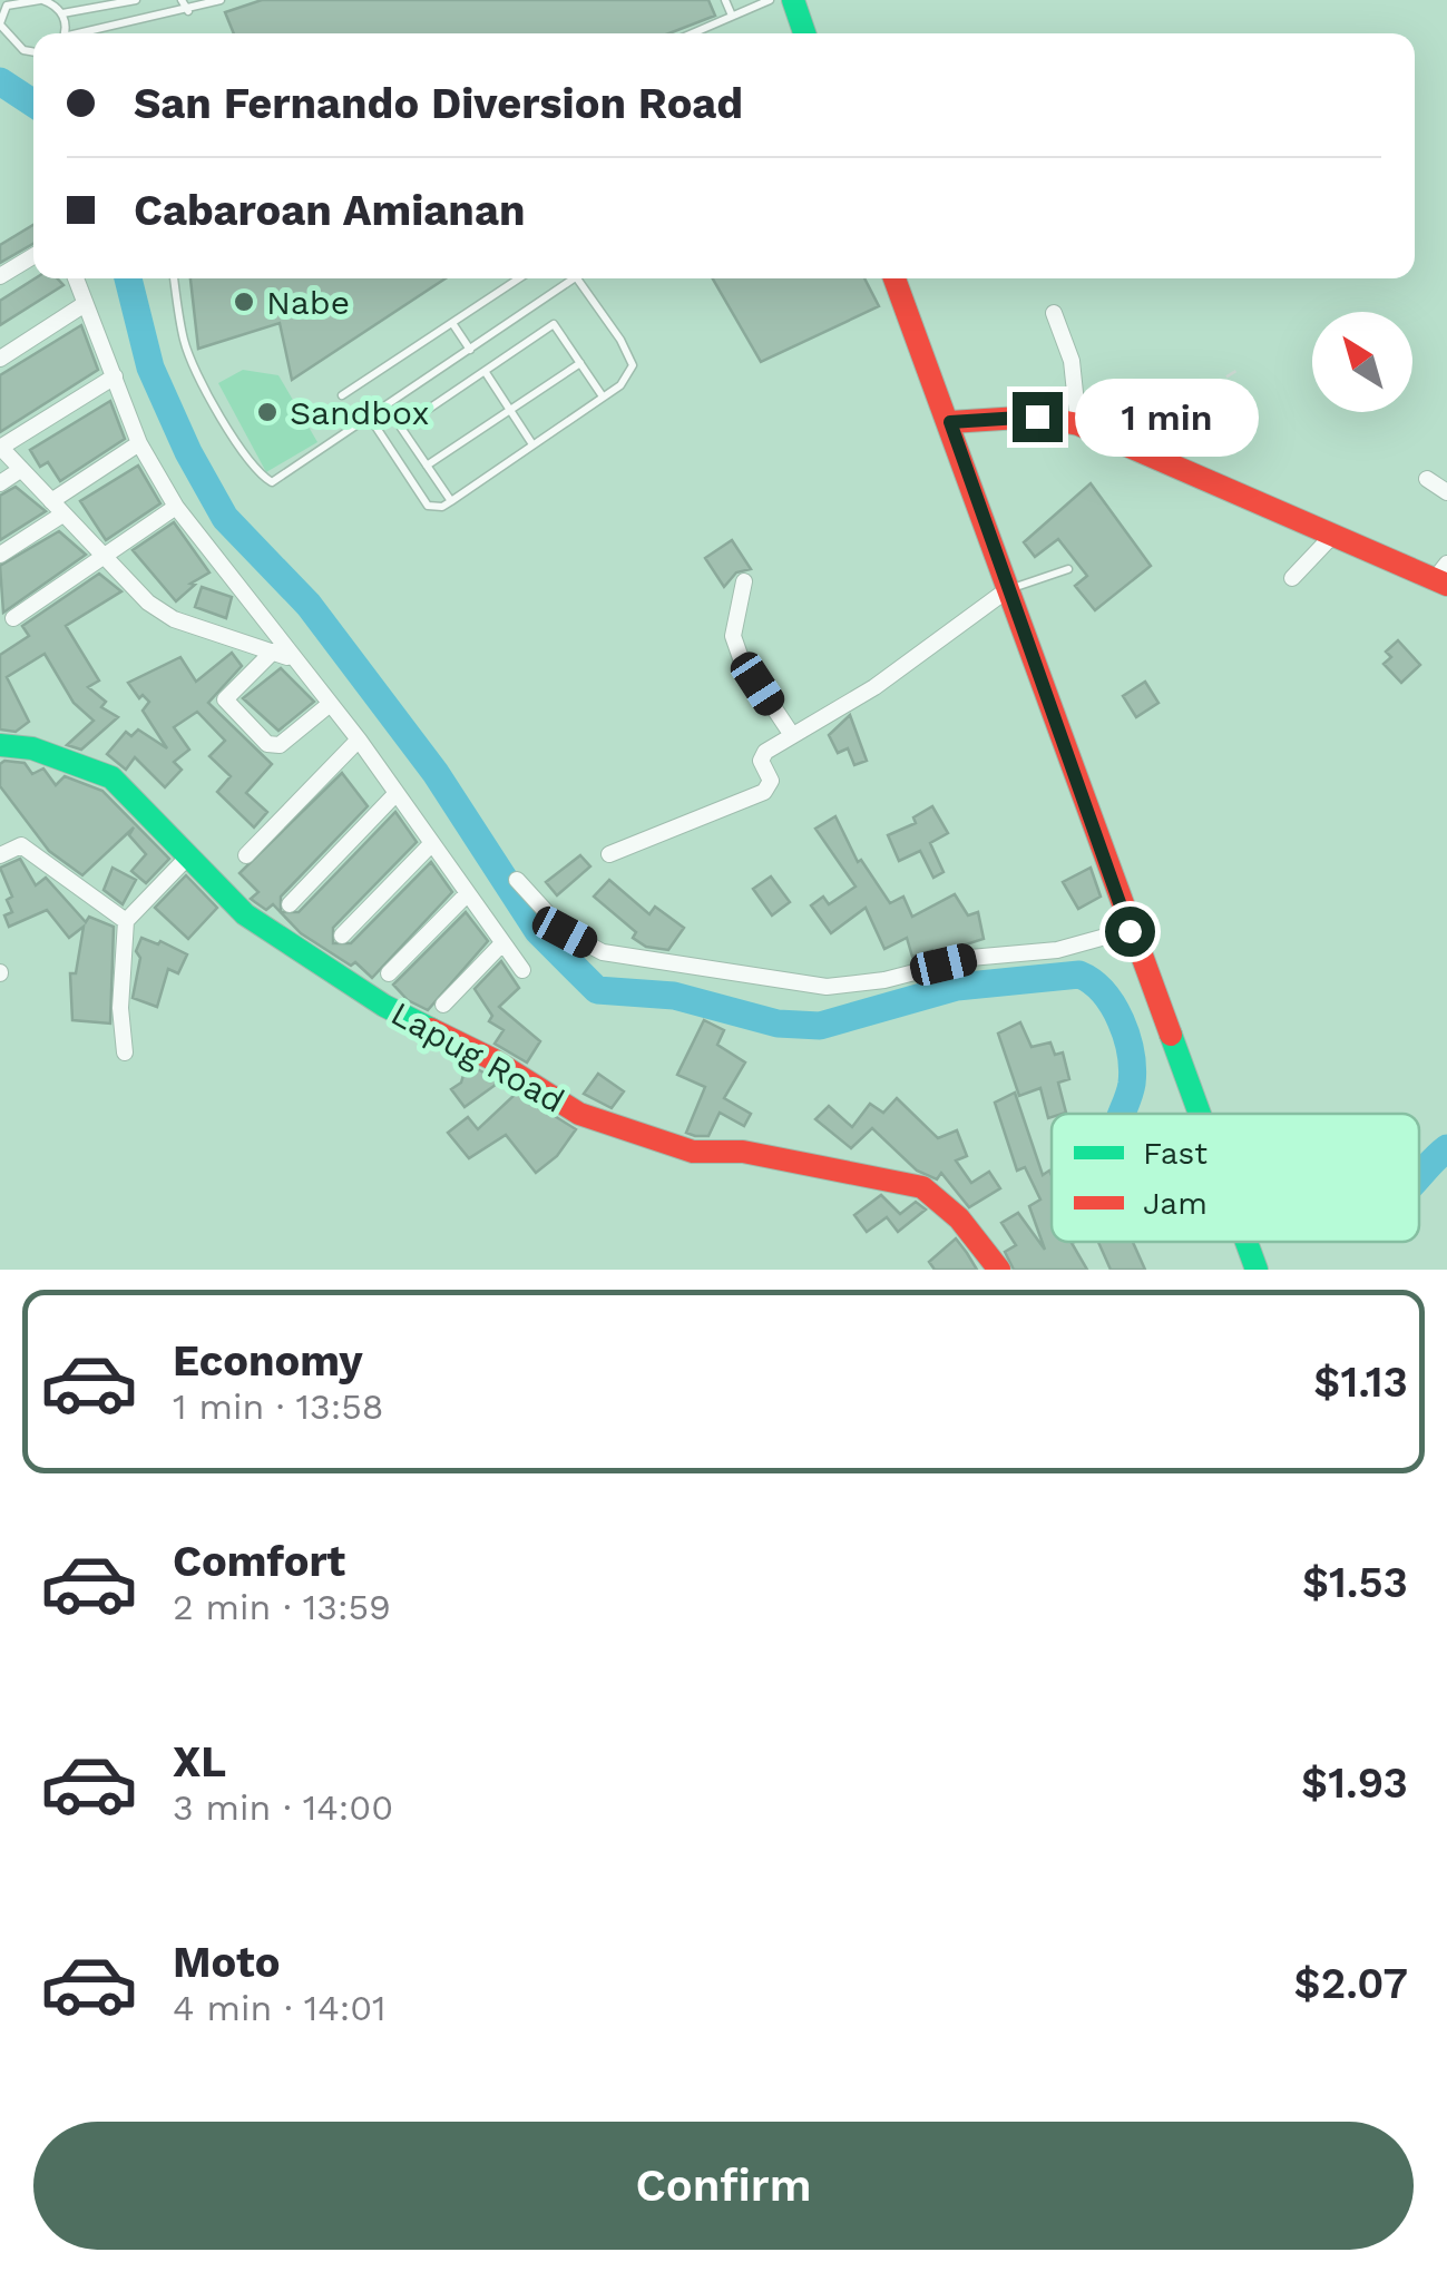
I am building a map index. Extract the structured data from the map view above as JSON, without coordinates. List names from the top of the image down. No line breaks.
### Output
{"streets":{"main road":["Lapug Road"]},"places":["Nabe","Sandbox"],"legend":["Fast","Jam"],"north":"top left","page":{"banner":["San Fernando Diversion Road","Cabaroan Amianan"],"bubble":"1 min","list":[{"name":"Economy","note":"1 min · 13:58","value":"$1.13"},{"name":"Comfort","note":"2 min · 13:59","value":"$1.53"},{"name":"XL","note":"3 min · 14:00","value":"$1.93"},{"name":"Moto","note":"4 min · 14:01","value":"$2.07"}],"buttons":"Confirm"}}
